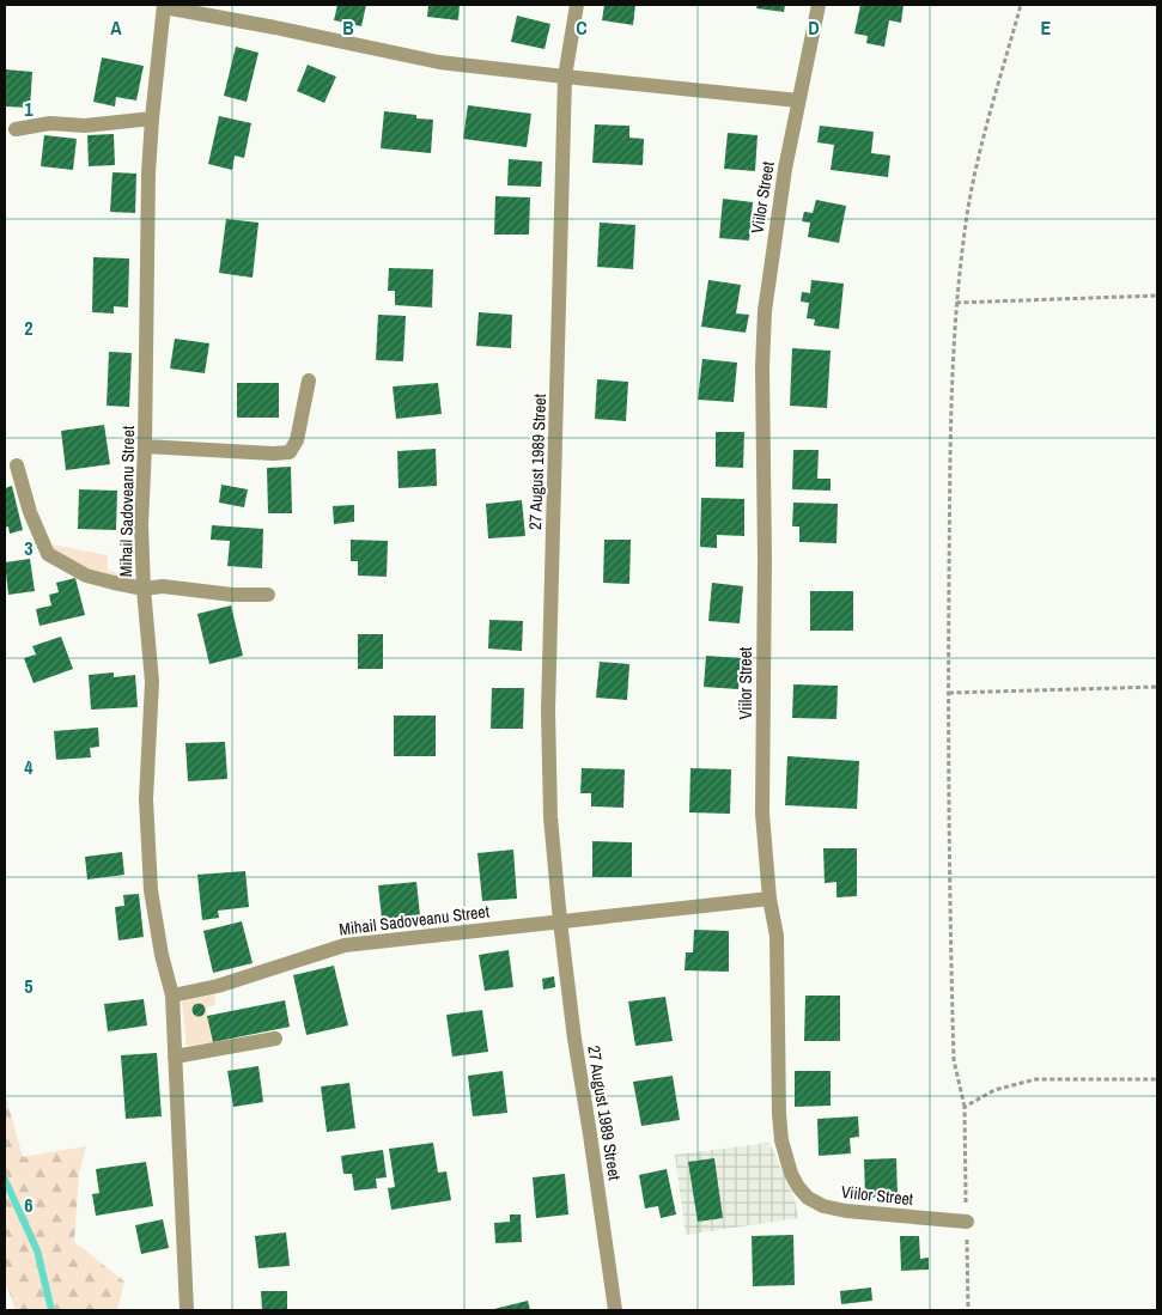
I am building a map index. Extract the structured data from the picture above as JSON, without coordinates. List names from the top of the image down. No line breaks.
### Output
{"streets":{"street":["Viilor Street","27 August 1989 Street","Mihail Sadoveanu Street"]},"crossings":[["27 August 1989 Street","Mihail Sadoveanu Street"]],"grid":{"columns":["A","B","C","D","E"],"rows":["1","2","3","4","5","6"]}}
